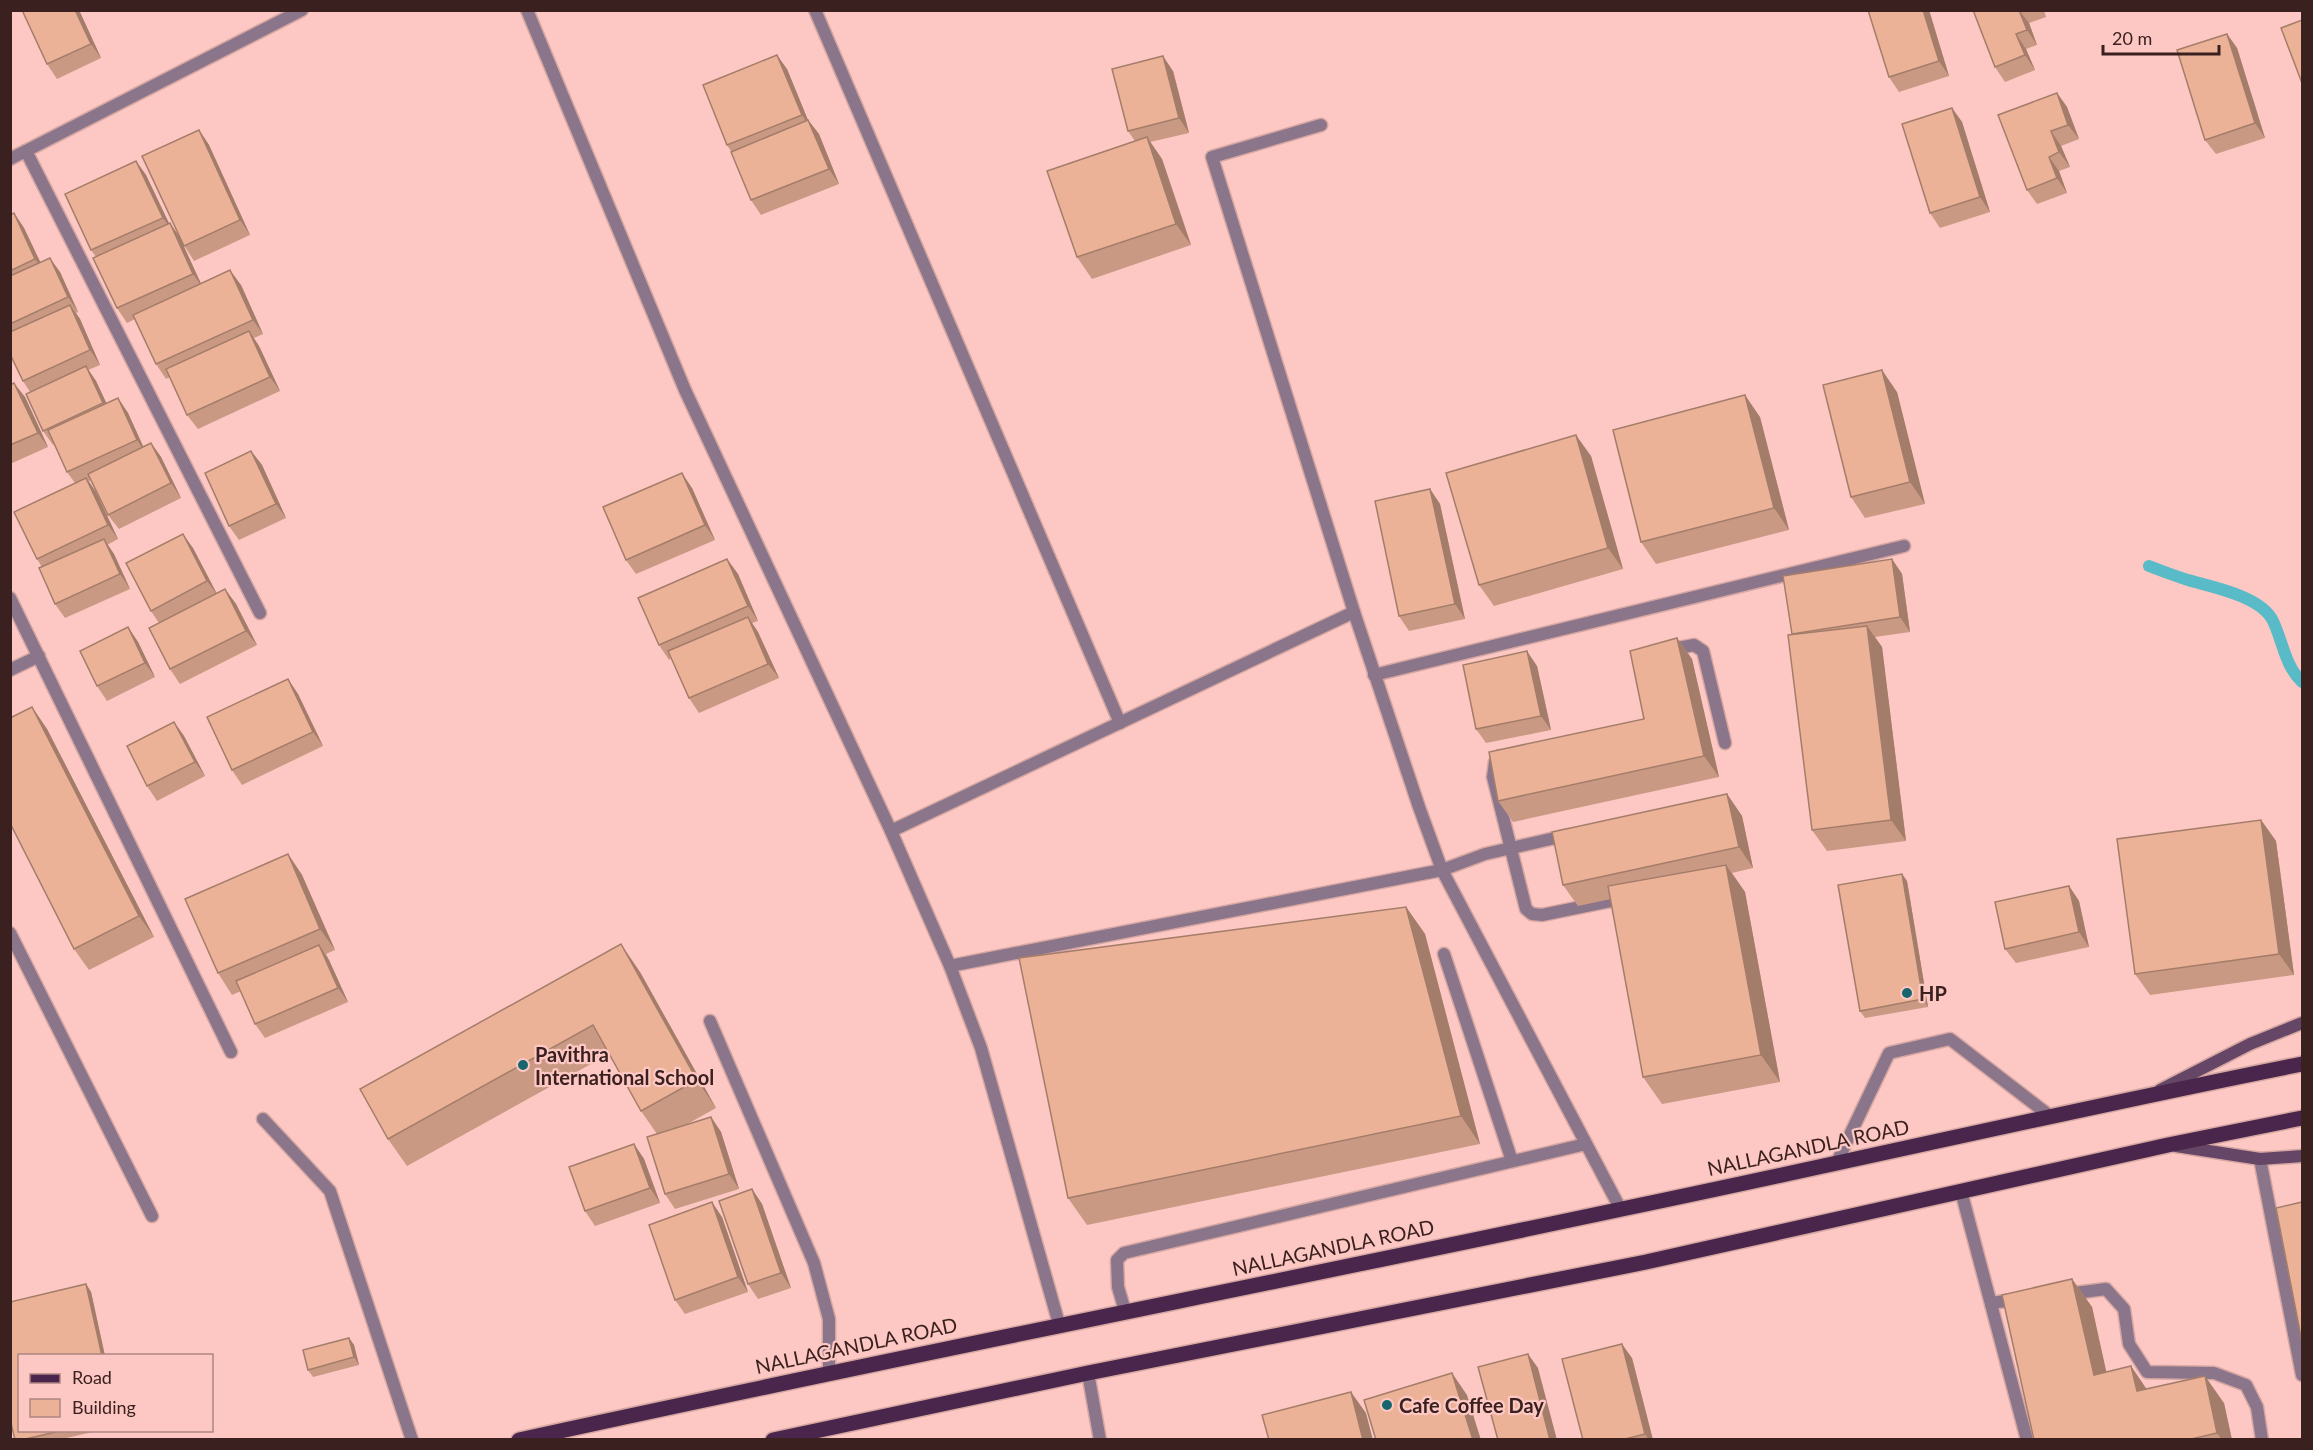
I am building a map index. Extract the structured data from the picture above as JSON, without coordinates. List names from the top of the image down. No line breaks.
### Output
{"streets":{"main road":["NALLAGANDLA ROAD"]},"places":["HP","Pavithra International School","Cafe Coffee Day"],"legend":["Road","Building"],"scale_bar":"20 m"}
